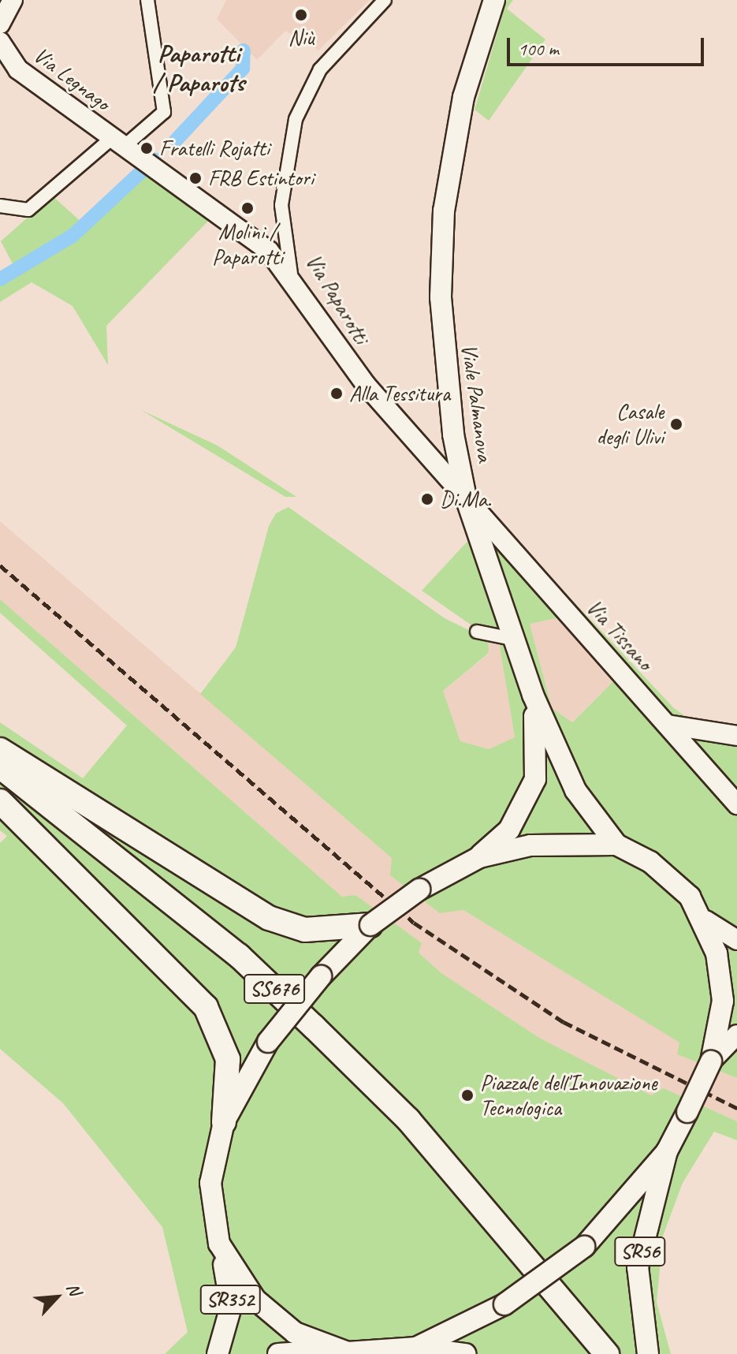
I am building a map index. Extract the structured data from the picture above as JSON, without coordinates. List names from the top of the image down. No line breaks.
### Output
{"streets":{"highway":["SS676"],"main road":["Viale Palmanova","SR56","SR352"],"street":["Via Legnago","Via Paparotti","Via Tissano"]},"crossings":[["Via Legnago","Via Paparotti"],["Via Paparotti","Viale Palmanova"],["Via Paparotti","Via Tissano"],["Viale Palmanova","Via Tissano"]],"districts":["Paparotti / Paparots"],"places":["Niù","Fratelli Rojatti","FRB Estintori","Molini / Paparotti","Alla Tessitura","Casale degli Ulivi","Di.Ma.","Piazzale dell'Innovazione Tecnologica"],"scale_bar":"100 m","north":"top right"}
